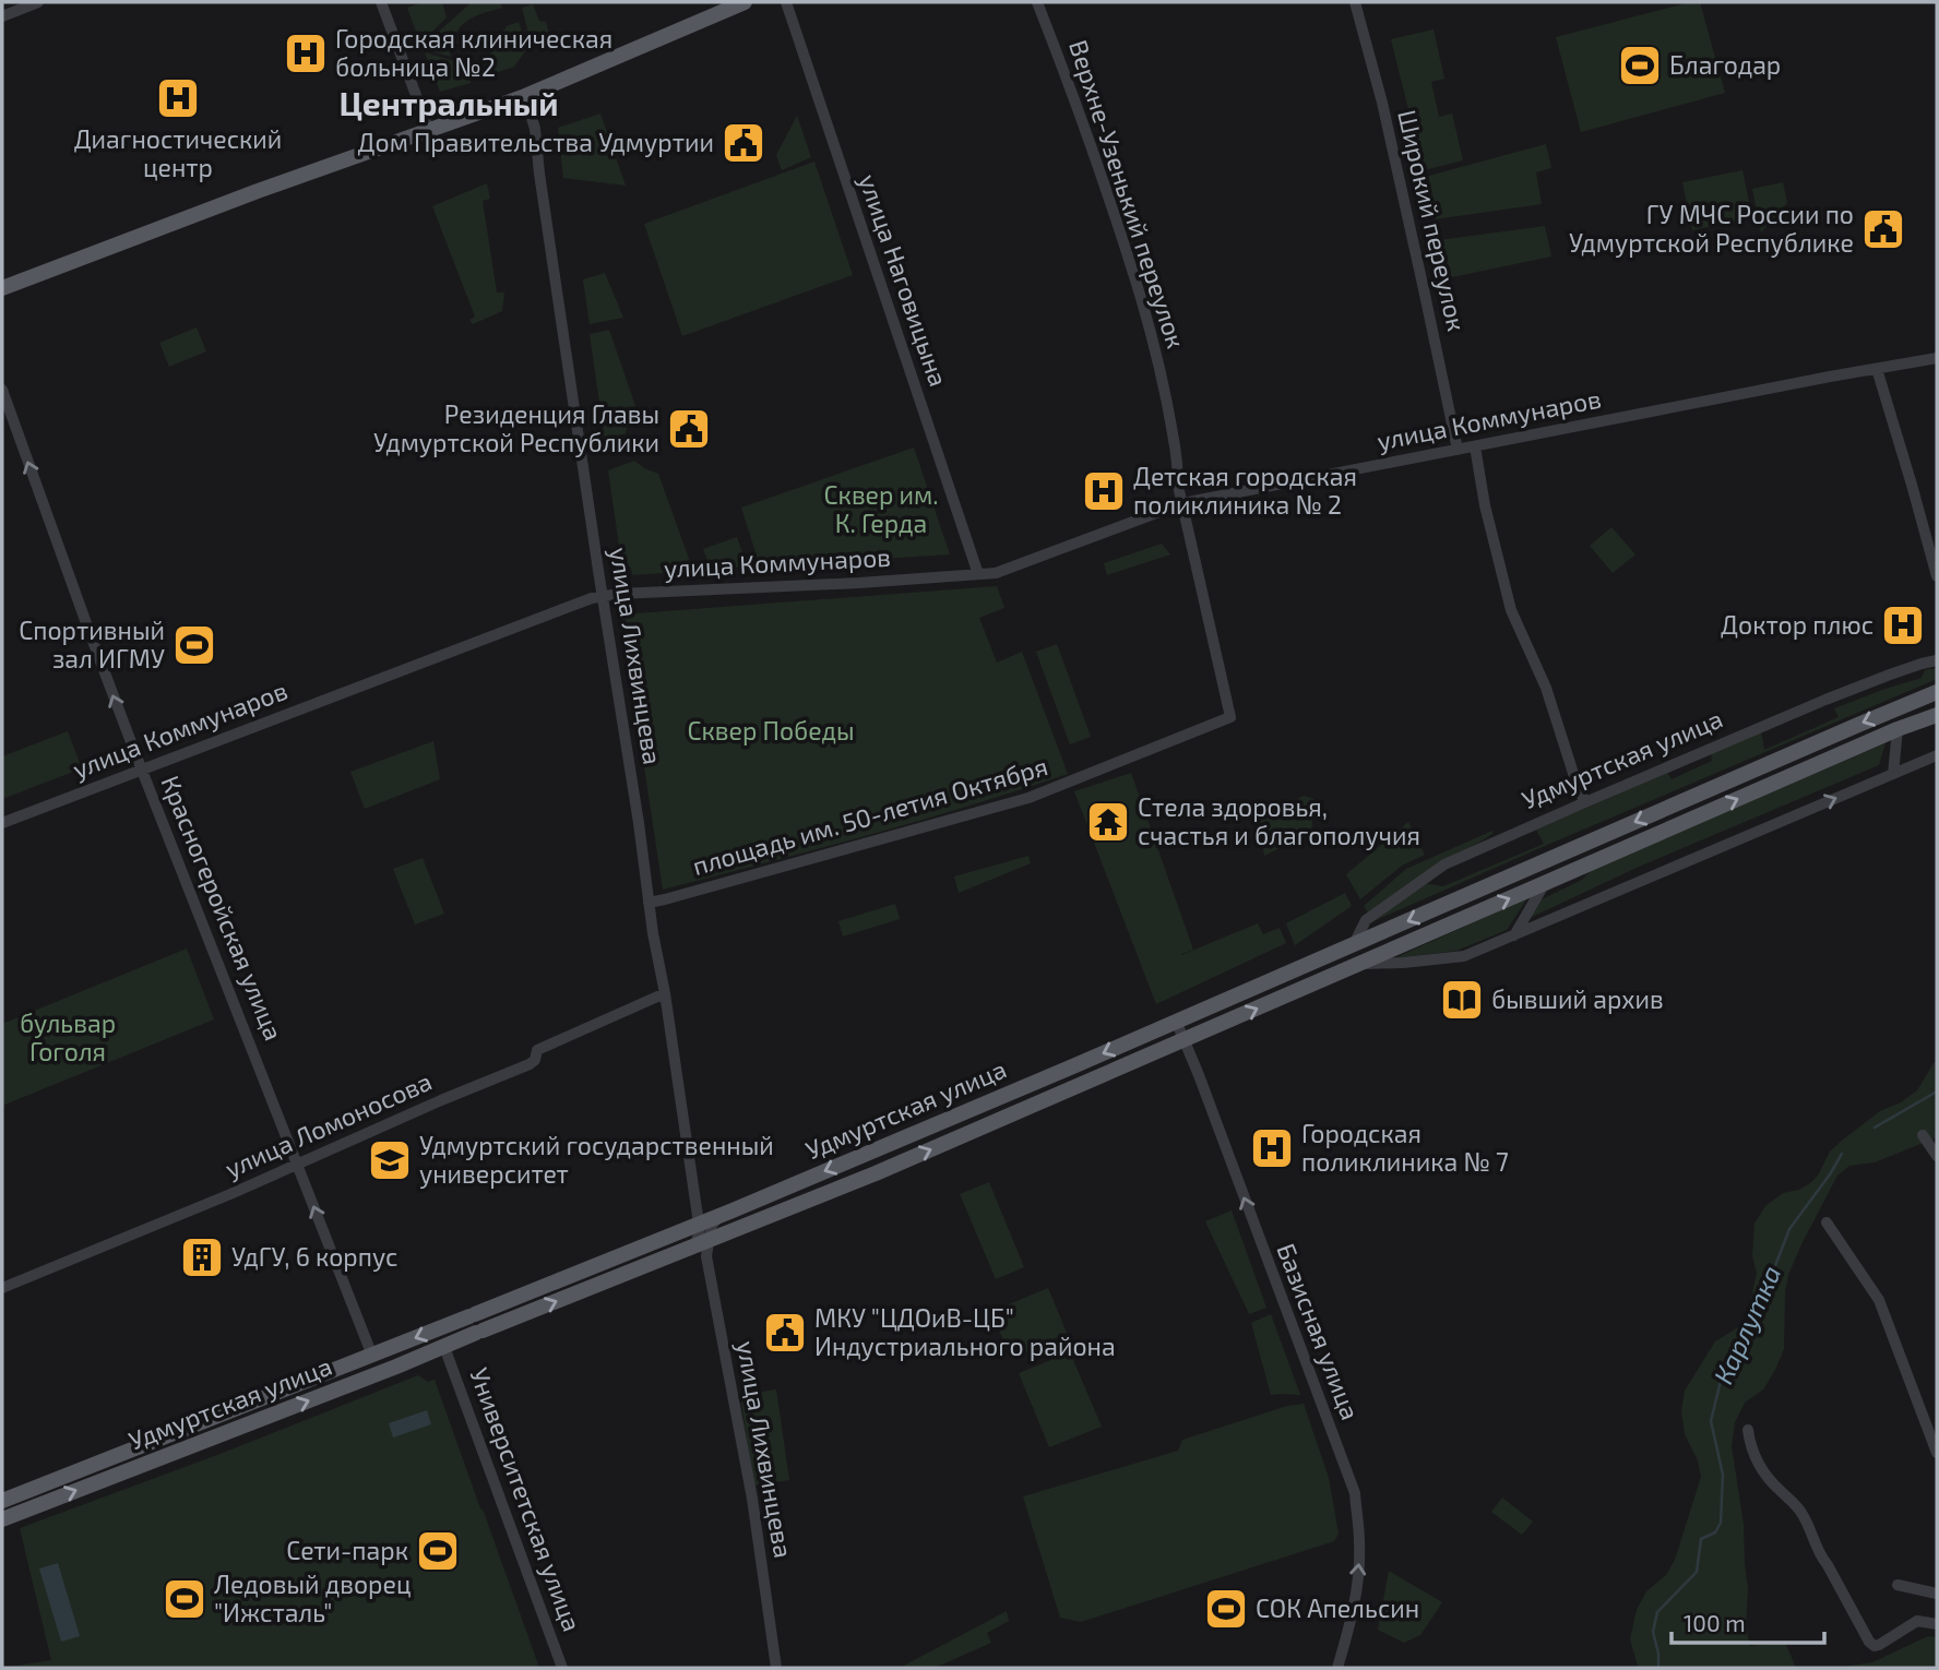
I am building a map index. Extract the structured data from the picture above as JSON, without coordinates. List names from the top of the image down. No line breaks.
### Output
{"streets":{"main road":["Удмуртская улица"],"street":["Верхне-Узенький переулок","Широкий переулок","улица Наговицына","улица Коммунаров","улица Лихвинцева","площадь им. 50-летия Октября","Красногеройская улица","улица Ломоносова","Базисная улица","Университетская улица"]},"crossings":[["Верхне-Узенький переулок","улица Коммунаров"],["Верхне-Узенький переулок","площадь им. 50-летия Октября"],["Широкий переулок","улица Коммунаров"],["улица Наговицына","улица Коммунаров"],["улица Коммунаров","улица Лихвинцева"],["улица Коммунаров","Красногеройская улица"],["улица Лихвинцева","Удмуртская улица"],["улица Лихвинцева","площадь им. 50-летия Октября"],["улица Лихвинцева","улица Ломоносова"],["Удмуртская улица","Красногеройская улица"],["Удмуртская улица","Базисная улица"],["Удмуртская улица","Университетская улица"],["Красногеройская улица","улица Ломоносова"]],"one_way":["Красногеройская улица","Базисная улица"],"districts":["Центральный"],"water":["Карлутка"],"parks":["Сквер им. К. Герда","Сквер Победы","бульвар Гоголя"],"places":{"hospital":["Городская клиническая больница №2","Диагностический центр","Детская городская поликлиника № 2","Доктор плюс","Городская поликлиника № 7"],"sports":["Благодар","Спортивный зал ИГМУ","Сети-парк","Ледовый дворец \"Ижсталь\"","СОК Апельсин"],"public building":["Дом Правительства Удмуртии","ГУ МЧС России по Удмуртской Республике","Резиденция Главы Удмуртской Республики","МКУ \"ЦДОиВ-ЦБ\" Индустриального района"],"temple":["Стела здоровья, счастья и благополучия"],"library":["бывший архив"],"school or university":["Удмуртский государственный университет"],"building":["УдГУ, 6 корпус"]},"scale_bar":"100 m"}
